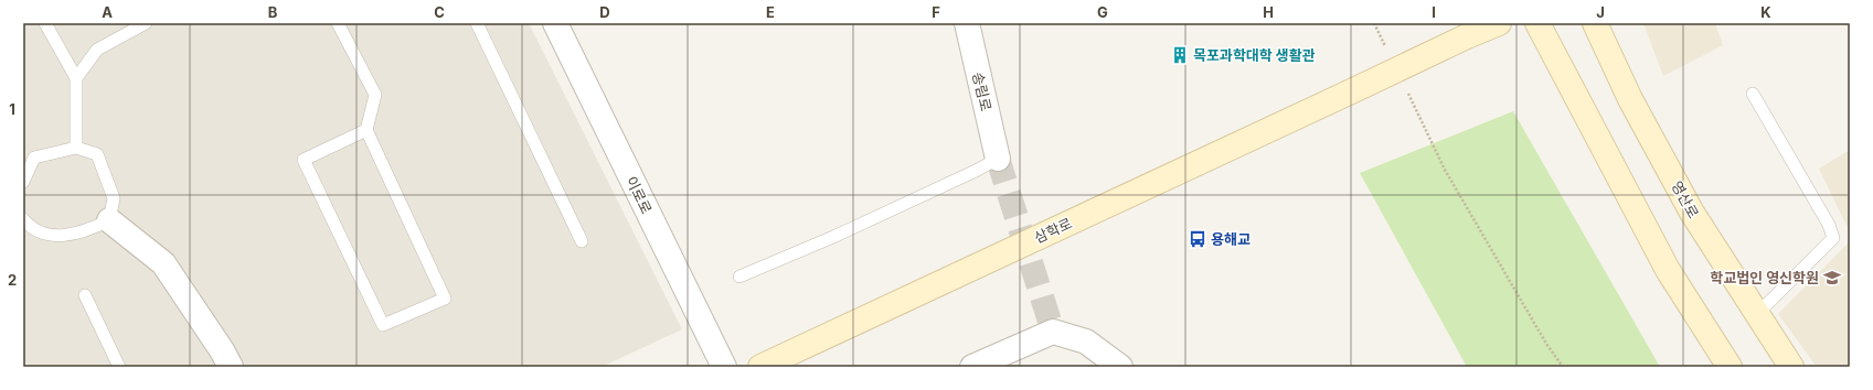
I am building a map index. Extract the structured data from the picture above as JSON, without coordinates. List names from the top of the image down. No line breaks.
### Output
{"streets":{"street":["송림로","이로로","영산로","삼학로"]},"places":{"building":["목포과학대학 생활관"],"bus stop":["용해교"],"school or university":["학교법인 영신학원"]},"grid":{"columns":["A","B","C","D","E","F","G","H","I","J","K"],"rows":["1","2"]}}
